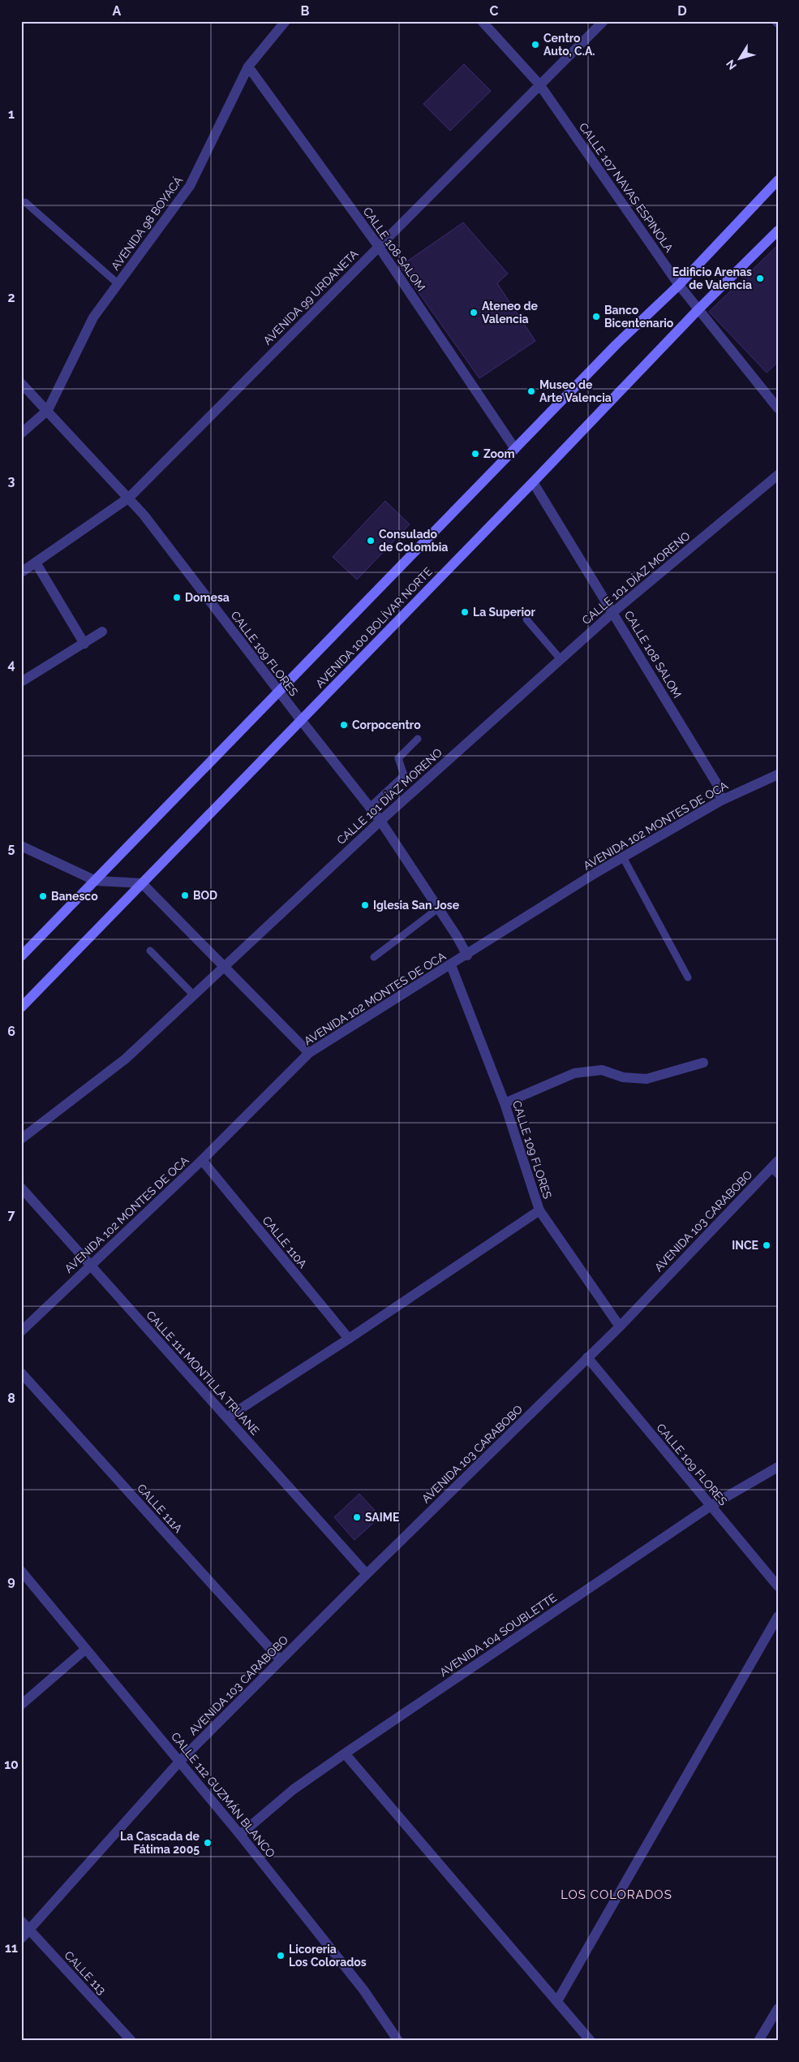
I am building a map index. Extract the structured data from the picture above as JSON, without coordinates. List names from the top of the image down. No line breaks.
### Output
{"streets":{"main road":["AVENIDA 100 BOLÍVAR NORTE"],"street":["CALLE 107 NAVAS ESPINOLA","AVENIDA 98 BOYACÁ","CALLE 108 SALOM","AVENIDA 99 URDANETA","CALLE 101 DÍAZ MORENO","CALLE 109 FLORES","AVENIDA 102 MONTES DE OCA","AVENIDA 103 CARABOBO","CALLE 110A","CALLE 111 MONTILLA TRUANE","CALLE 111A","AVENIDA 104 SOUBLETTE","CALLE 112 GUZMÁN BLANCO","CALLE 113"]},"crossings":[["CALLE 107 NAVAS ESPINOLA","AVENIDA 99 URDANETA"],["CALLE 107 NAVAS ESPINOLA","AVENIDA 100 BOLÍVAR NORTE"],["AVENIDA 98 BOYACÁ","CALLE 108 SALOM"],["AVENIDA 98 BOYACÁ","CALLE 109 FLORES"],["CALLE 108 SALOM","AVENIDA 99 URDANETA"],["CALLE 108 SALOM","CALLE 101 DÍAZ MORENO"],["CALLE 108 SALOM","AVENIDA 100 BOLÍVAR NORTE"],["CALLE 108 SALOM","AVENIDA 102 MONTES DE OCA"],["AVENIDA 99 URDANETA","CALLE 109 FLORES"],["CALLE 101 DÍAZ MORENO","CALLE 109 FLORES"],["AVENIDA 100 BOLÍVAR NORTE","CALLE 109 FLORES"],["CALLE 109 FLORES","AVENIDA 102 MONTES DE OCA"],["CALLE 109 FLORES","AVENIDA 103 CARABOBO"],["CALLE 109 FLORES","AVENIDA 104 SOUBLETTE"],["AVENIDA 102 MONTES DE OCA","CALLE 110A"],["AVENIDA 102 MONTES DE OCA","CALLE 111 MONTILLA TRUANE"],["AVENIDA 103 CARABOBO","CALLE 111 MONTILLA TRUANE"],["AVENIDA 103 CARABOBO","CALLE 111A"],["AVENIDA 103 CARABOBO","CALLE 112 GUZMÁN BLANCO"],["AVENIDA 103 CARABOBO","CALLE 113"],["AVENIDA 104 SOUBLETTE","CALLE 112 GUZMÁN BLANCO"]],"districts":["LOS COLORADOS"],"places":["Centro Auto, C.A.","Edificio Arenas de Valencia","Ateneo de Valencia","Banco Bicentenario","Museo de Arte Valencia","Zoom","Consulado de Colombia","Domesa","La Superior","Corpocentro","BOD","Banesco","Iglesia San Jose","INCE","SAIME","La Cascada de Fátima 2005","Licoreria Los Colorados"],"north":"bottom left","grid":{"columns":["A","B","C","D"],"rows":["1","2","3","4","5","6","7","8","9","10","11"]}}
